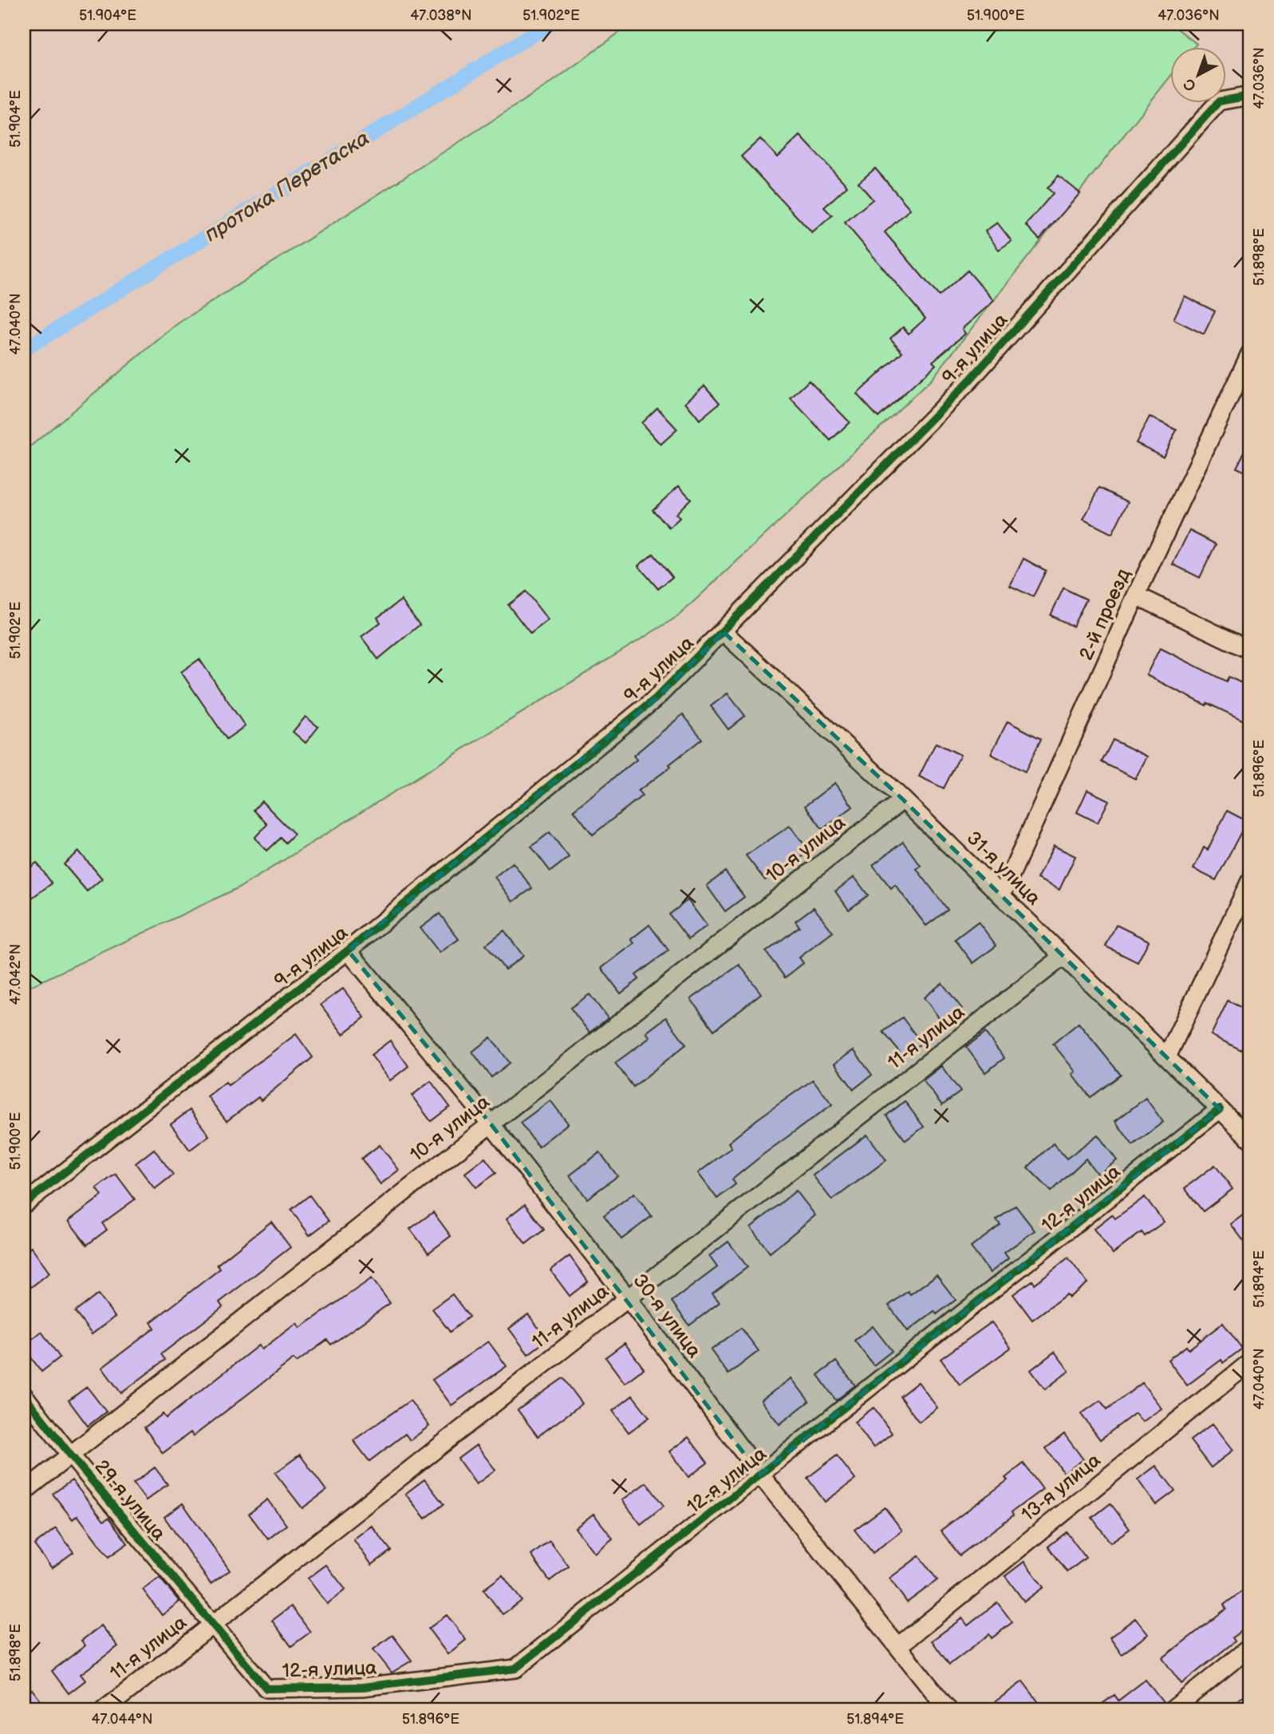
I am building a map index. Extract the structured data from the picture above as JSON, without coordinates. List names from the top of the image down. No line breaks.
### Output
{"streets":{"street":["9-я улица","2-й проезд","10-я улица","31-я улица","11-я улица","12-я улица","30-я улица","13-я улица","29-я улица"]},"crossings":[["9-я улица","31-я улица"],["9-я улица","30-я улица"],["2-й проезд","31-я улица"],["10-я улица","31-я улица"],["10-я улица","30-я улица"],["10-я улица","29-я улица"],["31-я улица","11-я улица"],["31-я улица","12-я улица"],["11-я улица","12-я улица"],["11-я улица","30-я улица"],["11-я улица","29-я улица"],["12-я улица","30-я улица"],["12-я улица","29-я улица"],["30-я улица","13-я улица"]],"water":["протока Перетаска"],"north":"bottom left","coordinates":["51.904°E","47.038°N","51.902°E","51.900°E","47.036°N","51.898°E","47.040°N","51.896°E","47.042°N","51.894°E","47.044°N"]}
